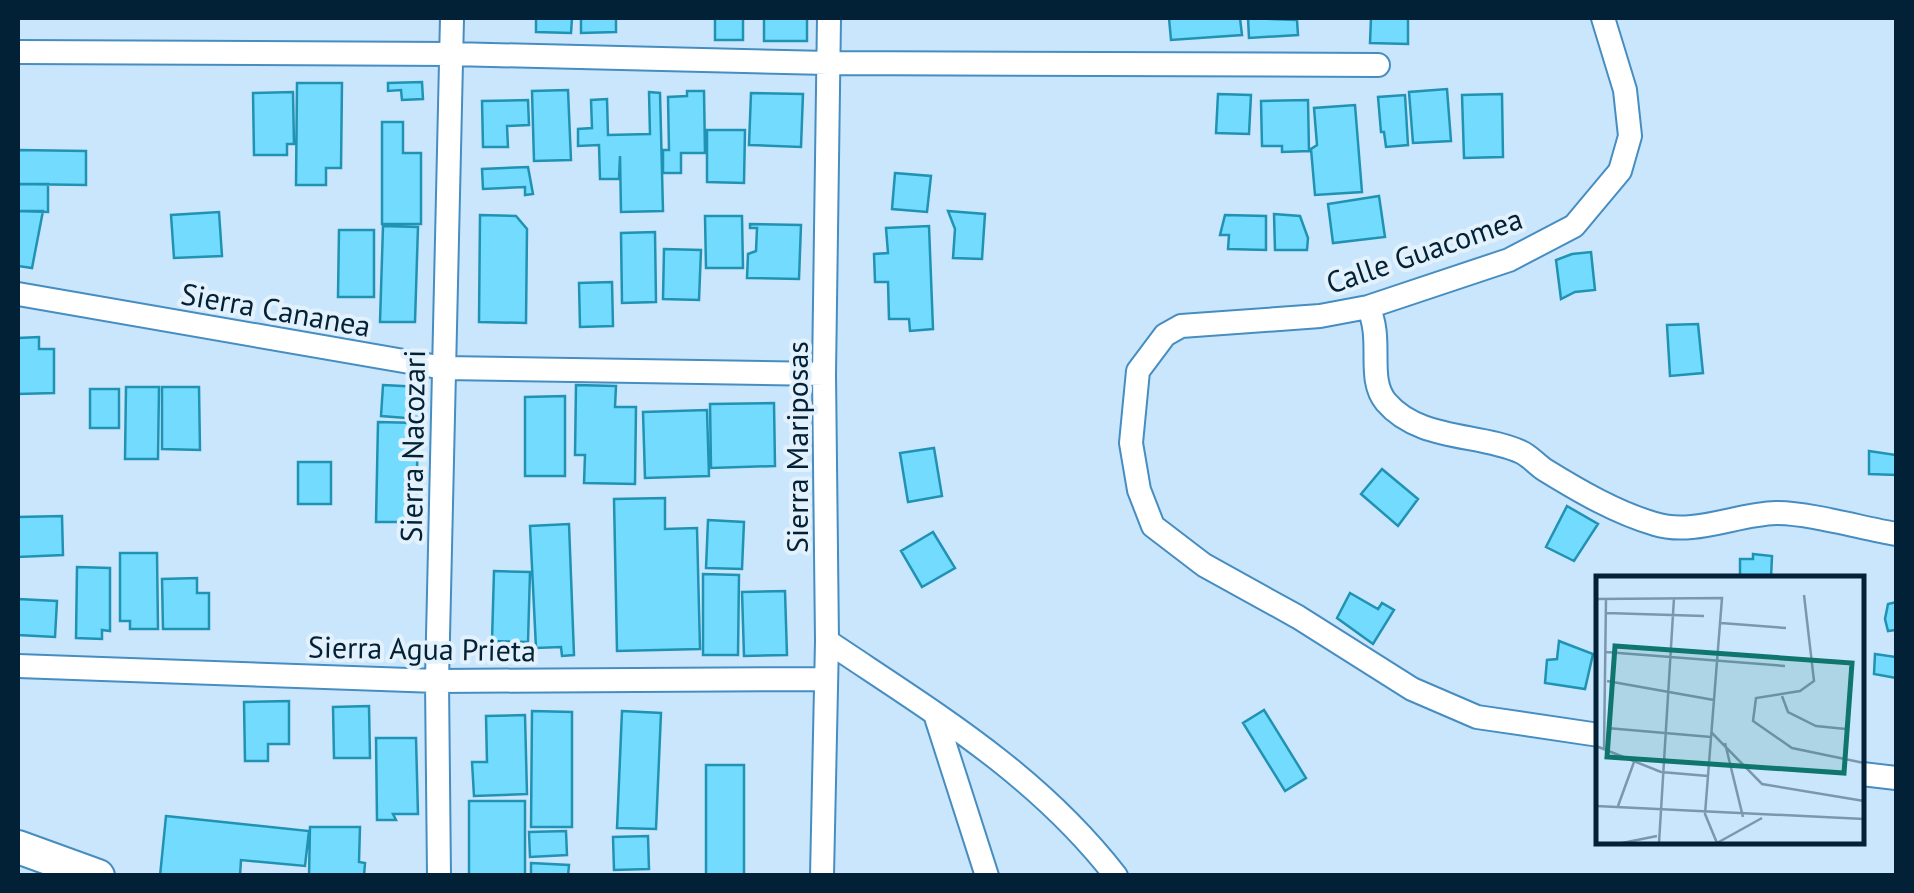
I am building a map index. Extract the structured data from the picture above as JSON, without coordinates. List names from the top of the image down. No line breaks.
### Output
{"streets":{"street":["Calle Guacomea","Sierra Cananea","Sierra Nacozari","Sierra Mariposas","Sierra Agua Prieta"]},"crossings":[["Sierra Cananea","Sierra Nacozari"],["Sierra Cananea","Sierra Mariposas"],["Sierra Nacozari","Sierra Agua Prieta"],["Sierra Mariposas","Sierra Agua Prieta"]]}
